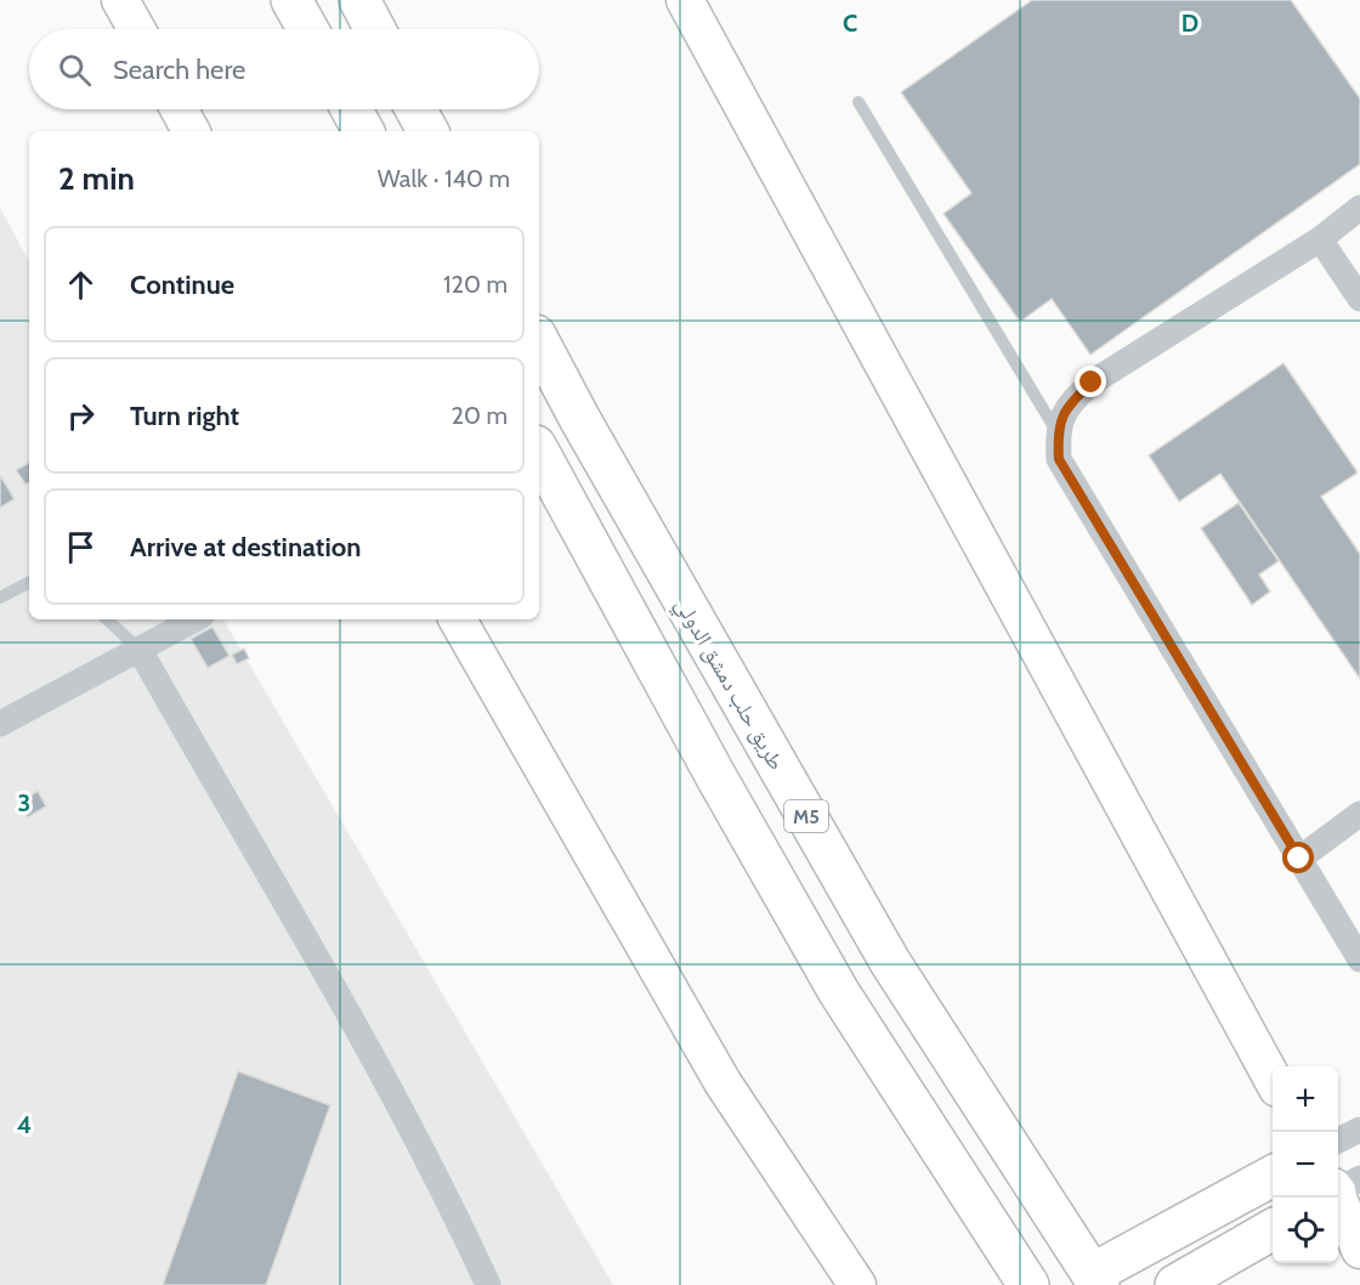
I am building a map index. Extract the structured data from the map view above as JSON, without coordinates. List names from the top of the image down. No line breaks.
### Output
{"streets":{"highway":["طريق حلب دمشق الدولي","M5"]},"page":{"search":"Search here","heading":["2 min","Walk · 140 m"],"list":[["Continue","120 m"],["Turn right","20 m"],"Arrive at destination"],"map_buttons":["+","−"]},"grid":{"columns":["C","D"],"rows":["3","4"]}}
